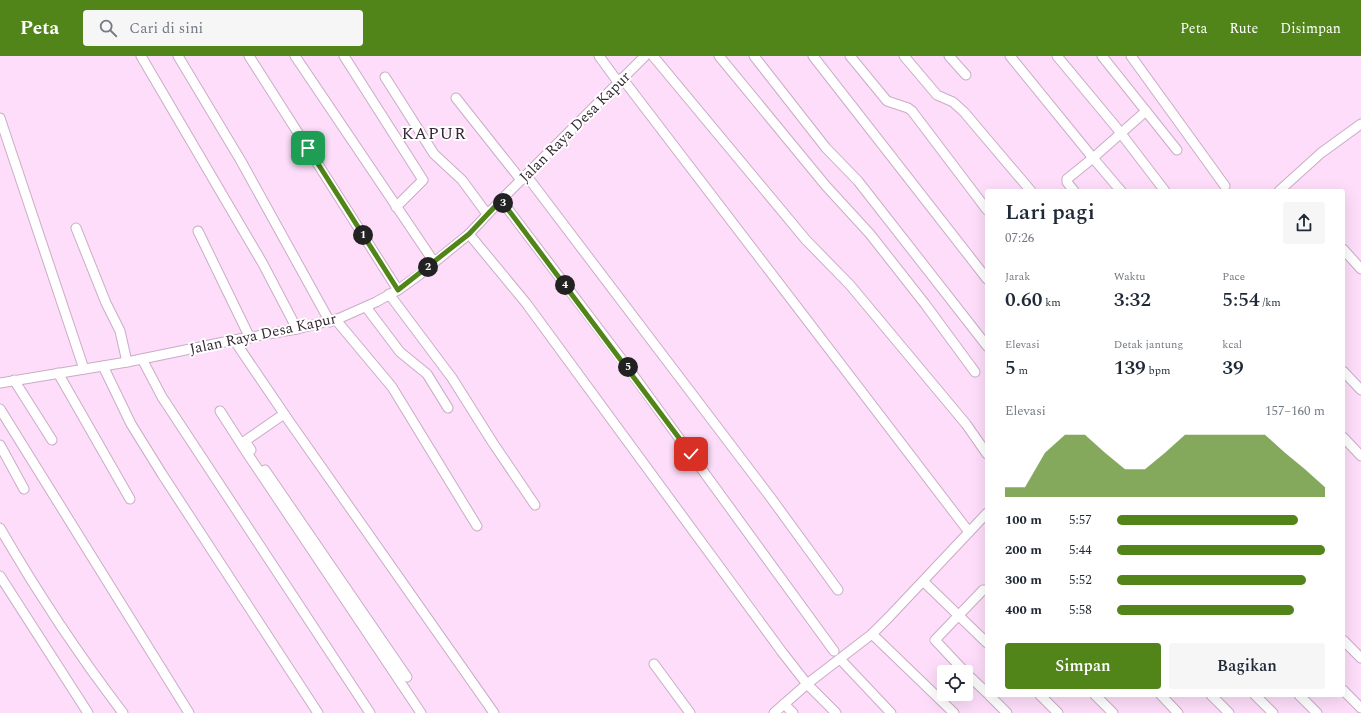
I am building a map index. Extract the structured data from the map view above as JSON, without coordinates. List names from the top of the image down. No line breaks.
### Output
{"streets":{"street":["Jalan Raya Desa Kapur"]},"districts":["KAPUR"],"page":{"header":"Peta","search":"Cari di sini","nav":["Peta","Rute","Disimpan"],"heading":["Lari pagi","07:26"],"pins":["3","1","2","4","5"],"stats":[["Jarak","0.60 km"],["Waktu","3:32"],["Pace","5:54 /km"],["Elevasi","5 m"],["Detak jantung","139 bpm"],["kcal","39"]],"chart":["Elevasi","157–160 m"],"list":[{"name":"100 m","note":"5:57"},{"name":"200 m","note":"5:44"},{"name":"300 m","note":"5:52"},{"name":"400 m","note":"5:58"}],"buttons":["Simpan","Bagikan"]}}
